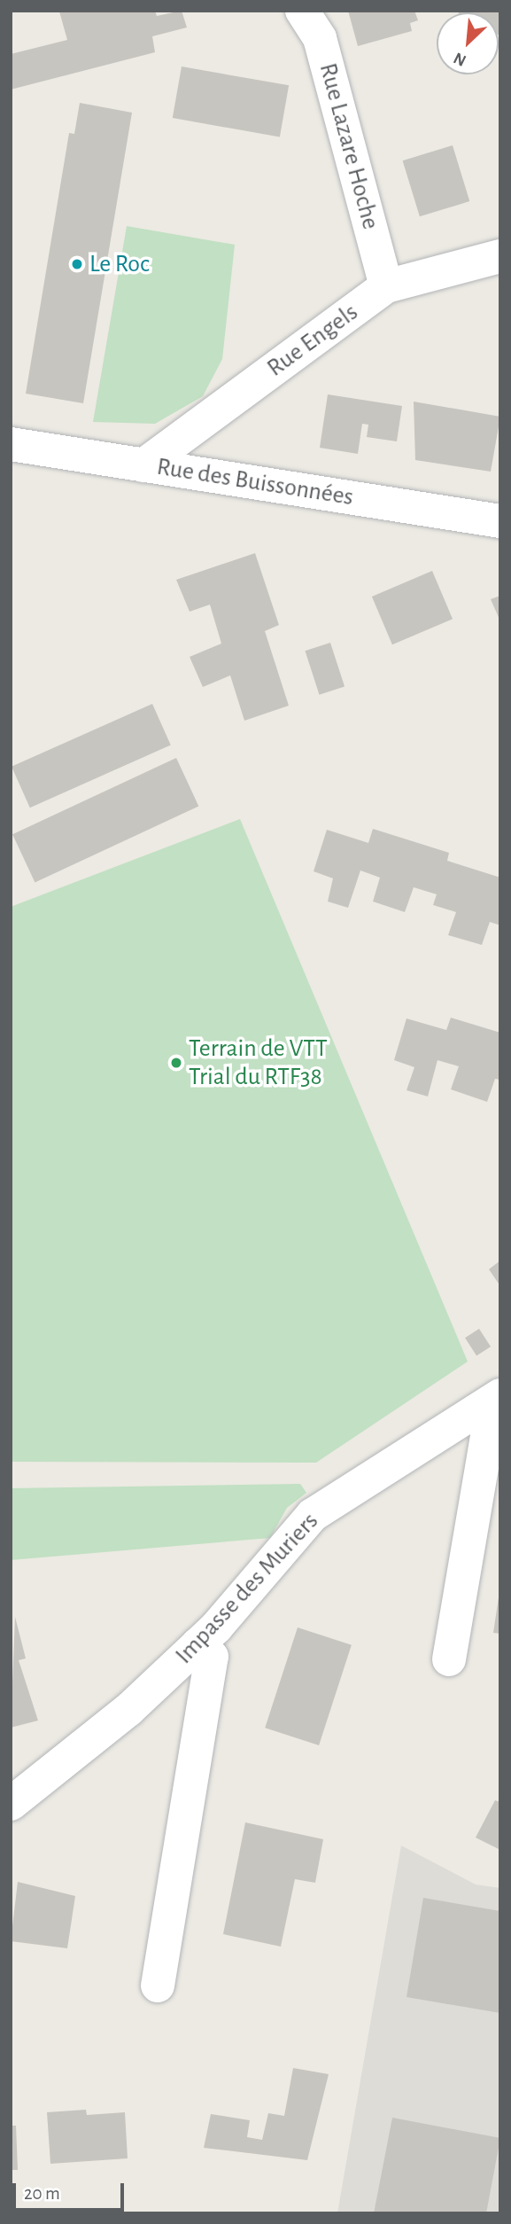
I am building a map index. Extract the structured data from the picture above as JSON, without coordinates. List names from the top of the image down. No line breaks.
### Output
{"streets":{"street":["Rue Lazare Hoche","Rue Engels","Rue des Buissonnées","Impasse des Muriers"]},"crossings":[["Rue Lazare Hoche","Rue Engels"],["Rue Engels","Rue des Buissonnées"]],"places":["Le Roc","Terrain de VTT Trial du RTF38"],"scale_bar":"20 m","north":"bottom left"}
